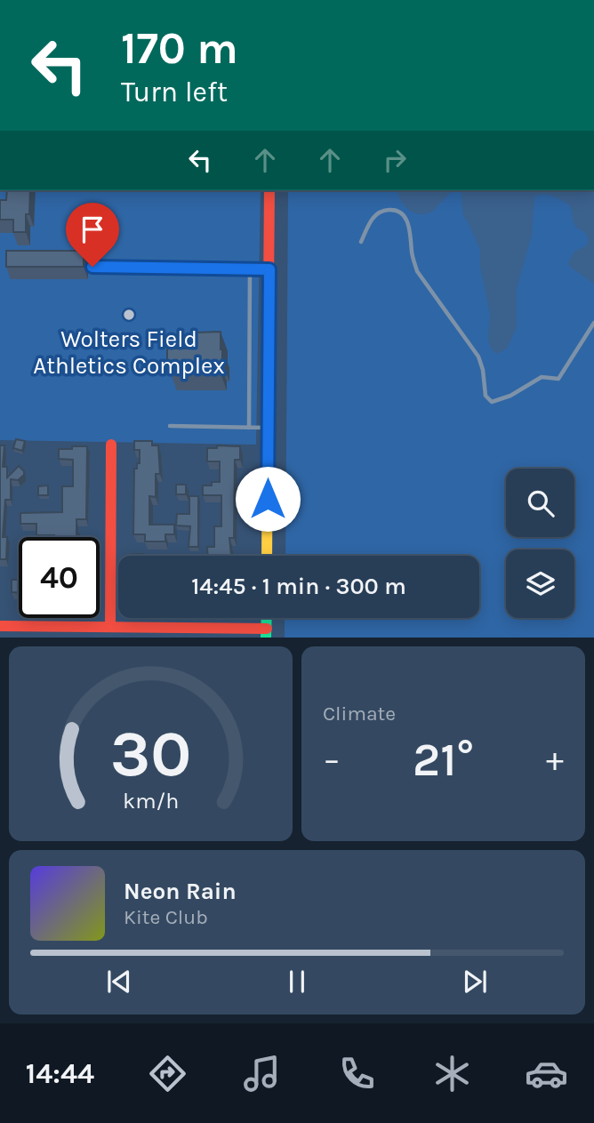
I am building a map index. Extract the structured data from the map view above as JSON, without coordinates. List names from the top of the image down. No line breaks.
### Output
{"places":["Wolters Field Athletics Complex"],"page":{"turn":["170 m","Turn left"],"limit":"40","trip":"14:45 · 1 min · 300 m","tile":"Climate","heat":["−","21°","+"],"song":["Neon Rain","Kite Club"],"tabs":"14:44","gauge":["30","km/h"]}}
